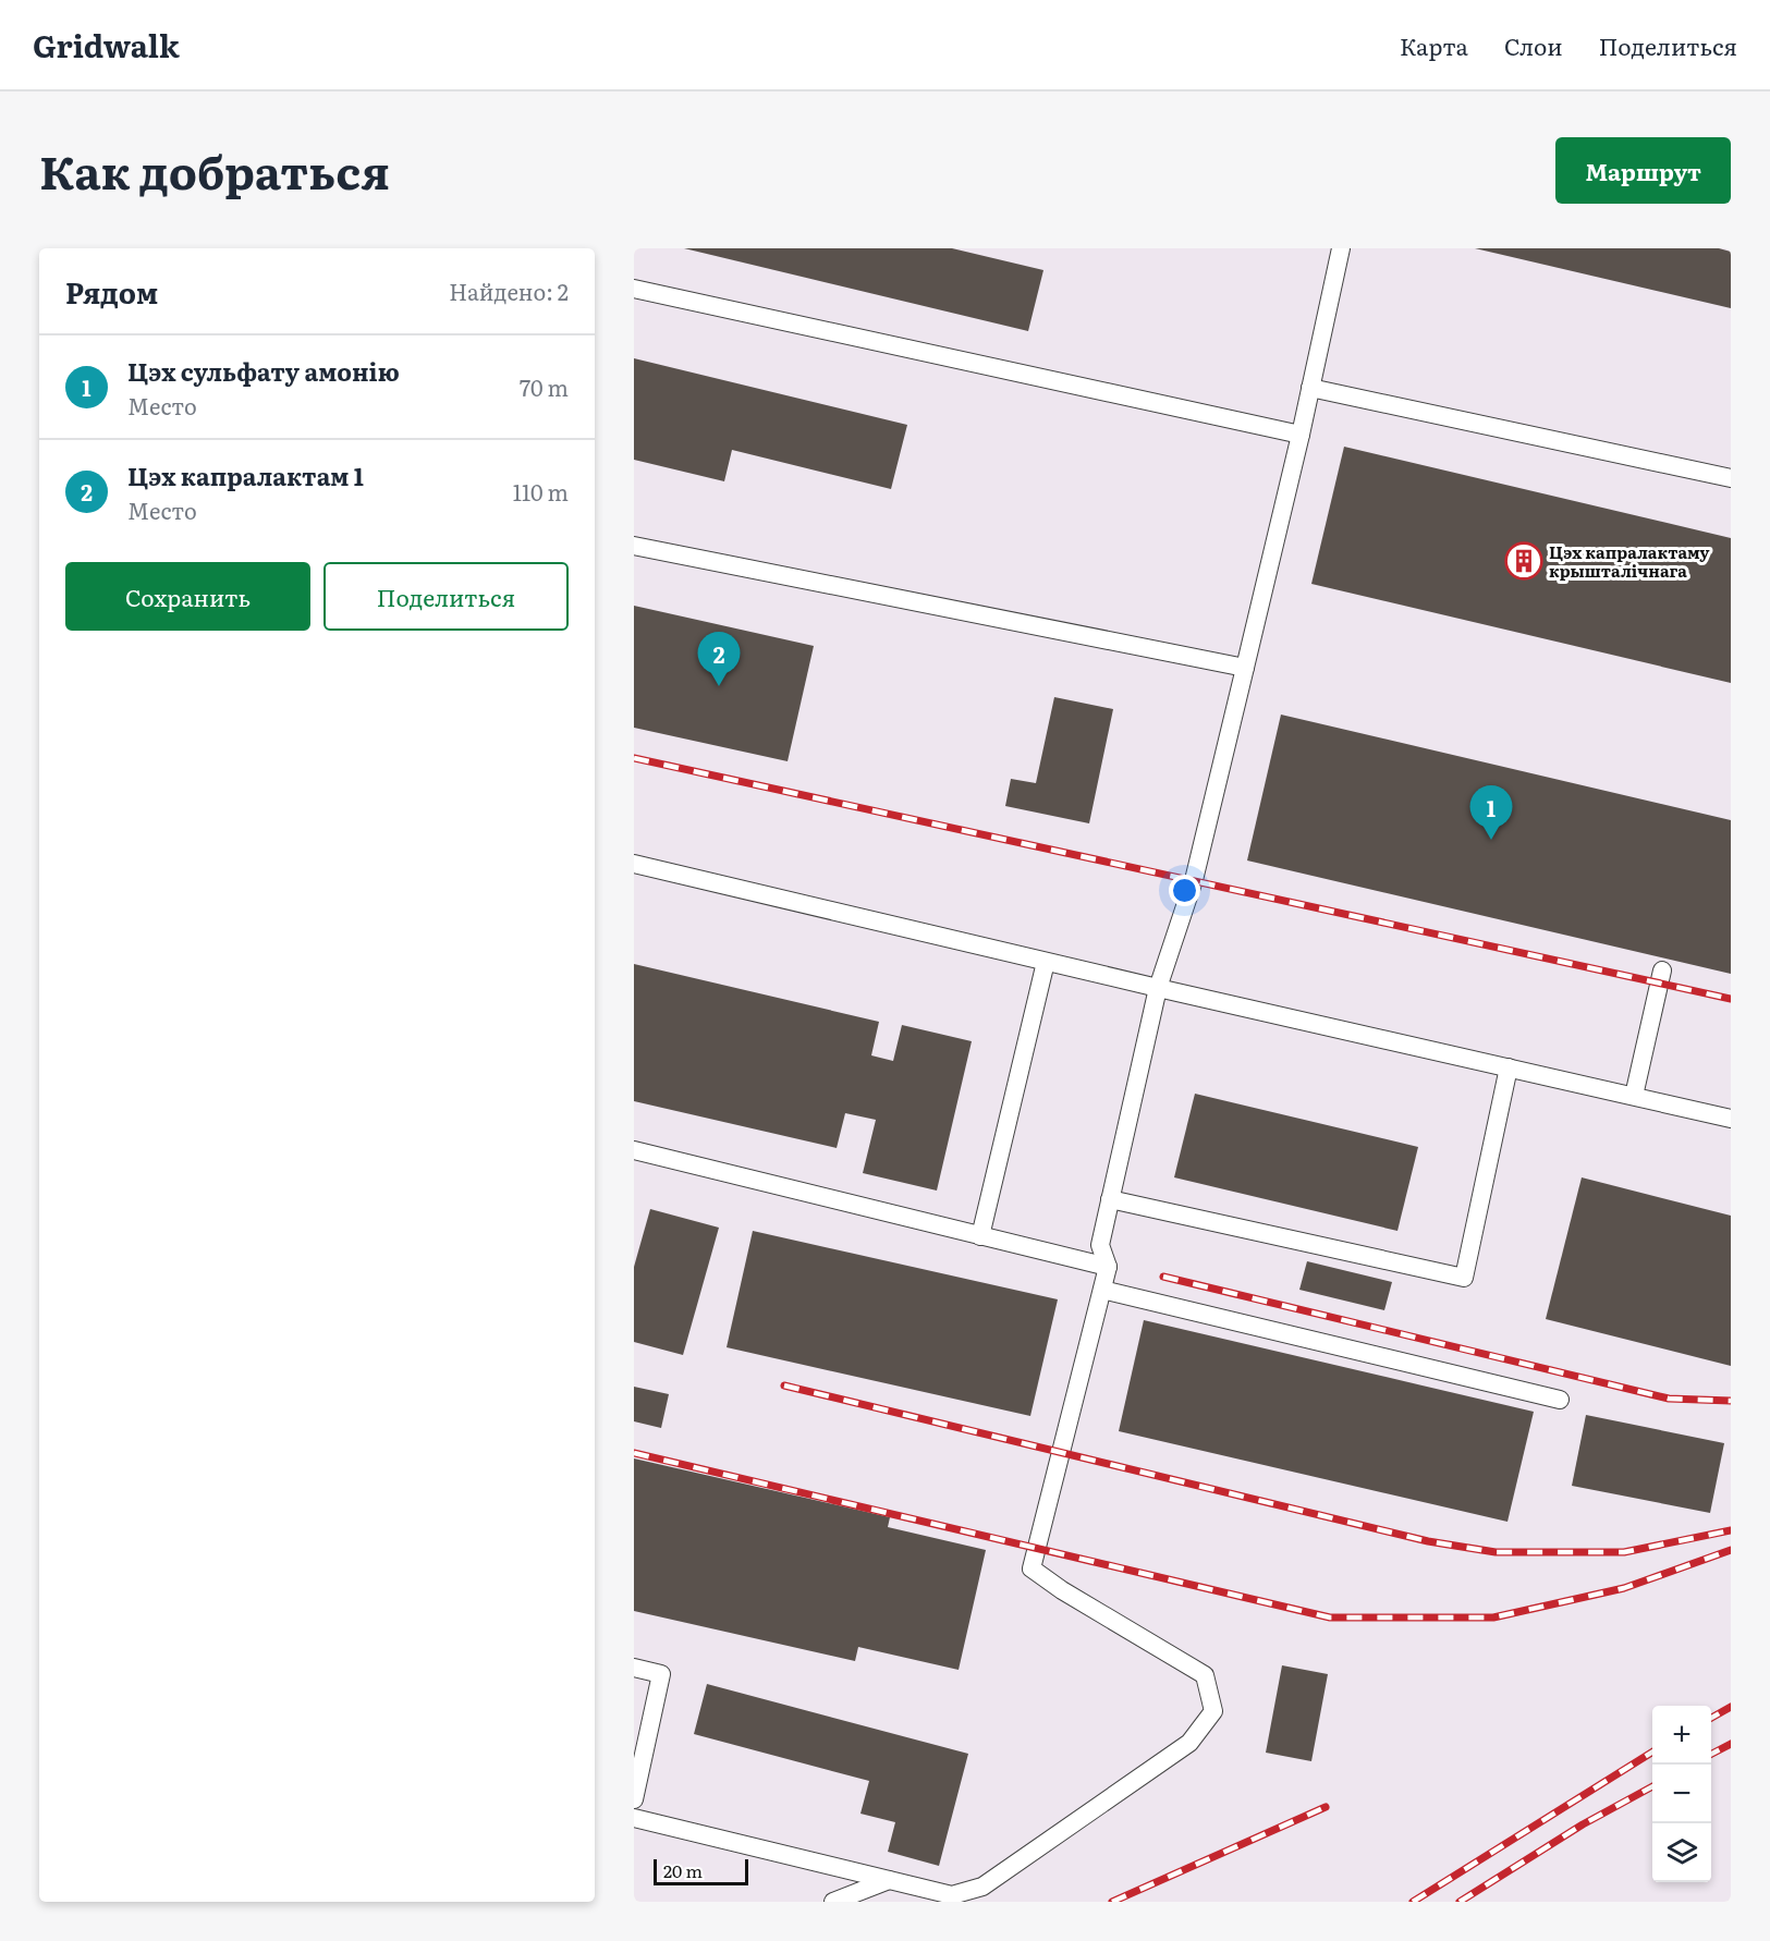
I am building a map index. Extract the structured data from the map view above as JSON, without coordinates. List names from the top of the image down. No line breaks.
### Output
{"places":{"building":["Цэх капралактаму крышталічнага"]},"scale_bar":"20 m","page":{"header":"Gridwalk","nav":["Карта","Слои","Поделиться"],"title":"Как добраться","buttons":["Маршрут",["Сохранить","Поделиться"]],"heading":["Рядом","Найдено: 2"],"list":[{"mark":"1","name":"Цэх сульфату амонію","note":"Место","value":"70 m"},{"mark":"2","name":"Цэх капралактам 1","note":"Место","value":"110 m"}],"pins":["2","1"],"map_buttons":["+","−"],"scale":"20 m"}}
